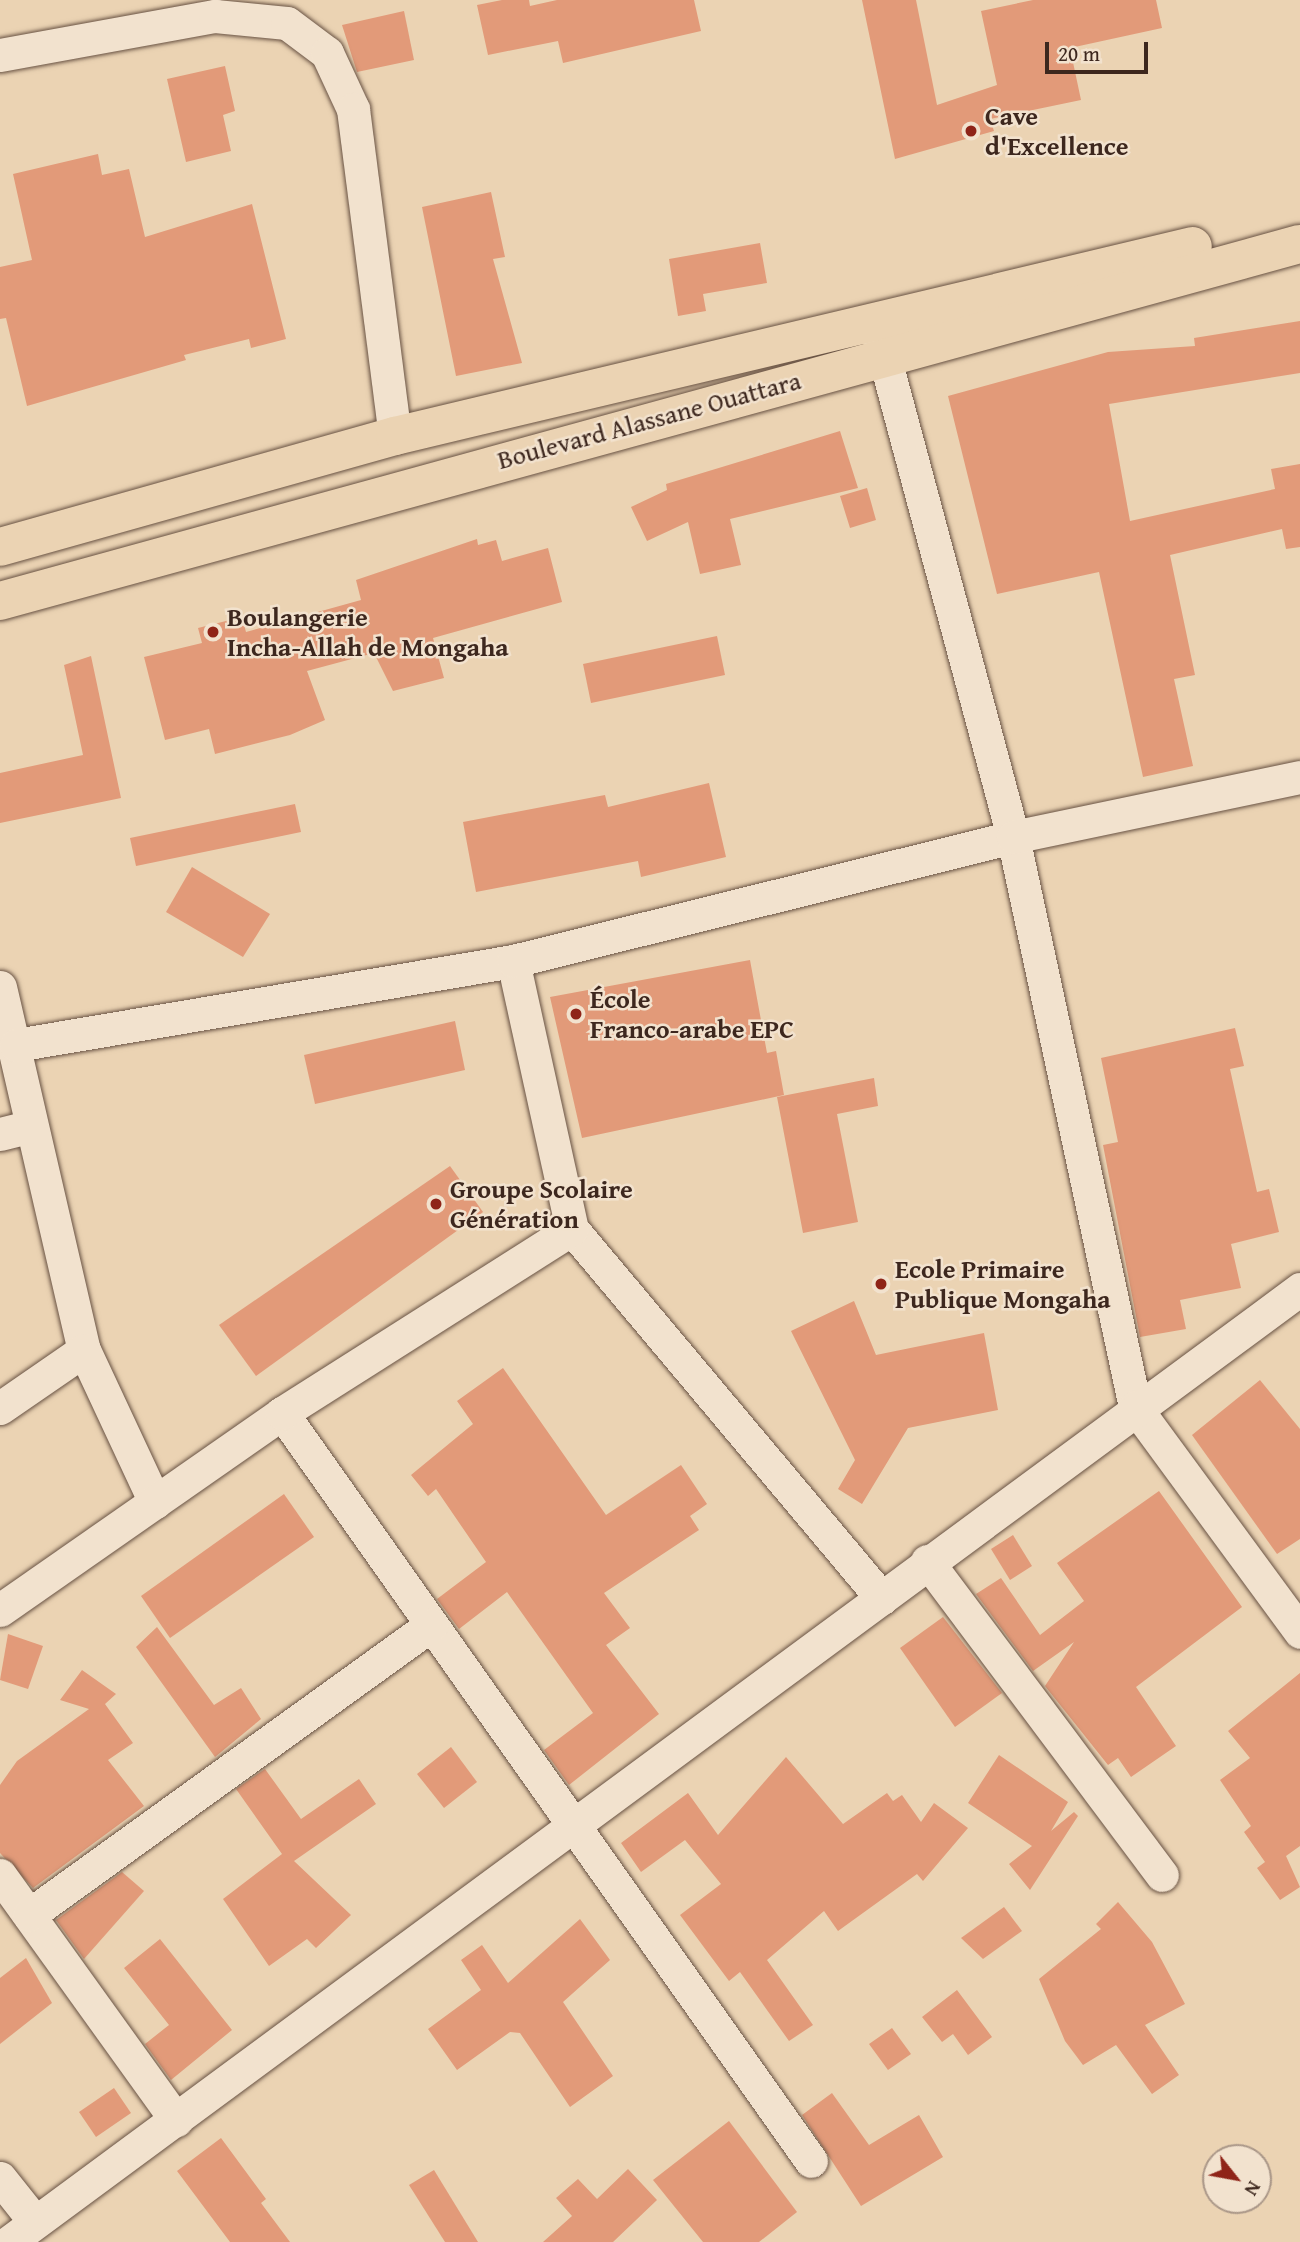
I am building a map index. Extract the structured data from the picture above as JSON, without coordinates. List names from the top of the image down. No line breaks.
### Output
{"streets":{"main road":["Boulevard Alassane Ouattara"]},"places":["Cave d'Excellence","Boulangerie Incha-Allah de Mongaha","École Franco-arabe EPC","Groupe Scolaire Génération","Ecole Primaire Publique Mongaha"],"scale_bar":"20 m","north":"bottom right"}
